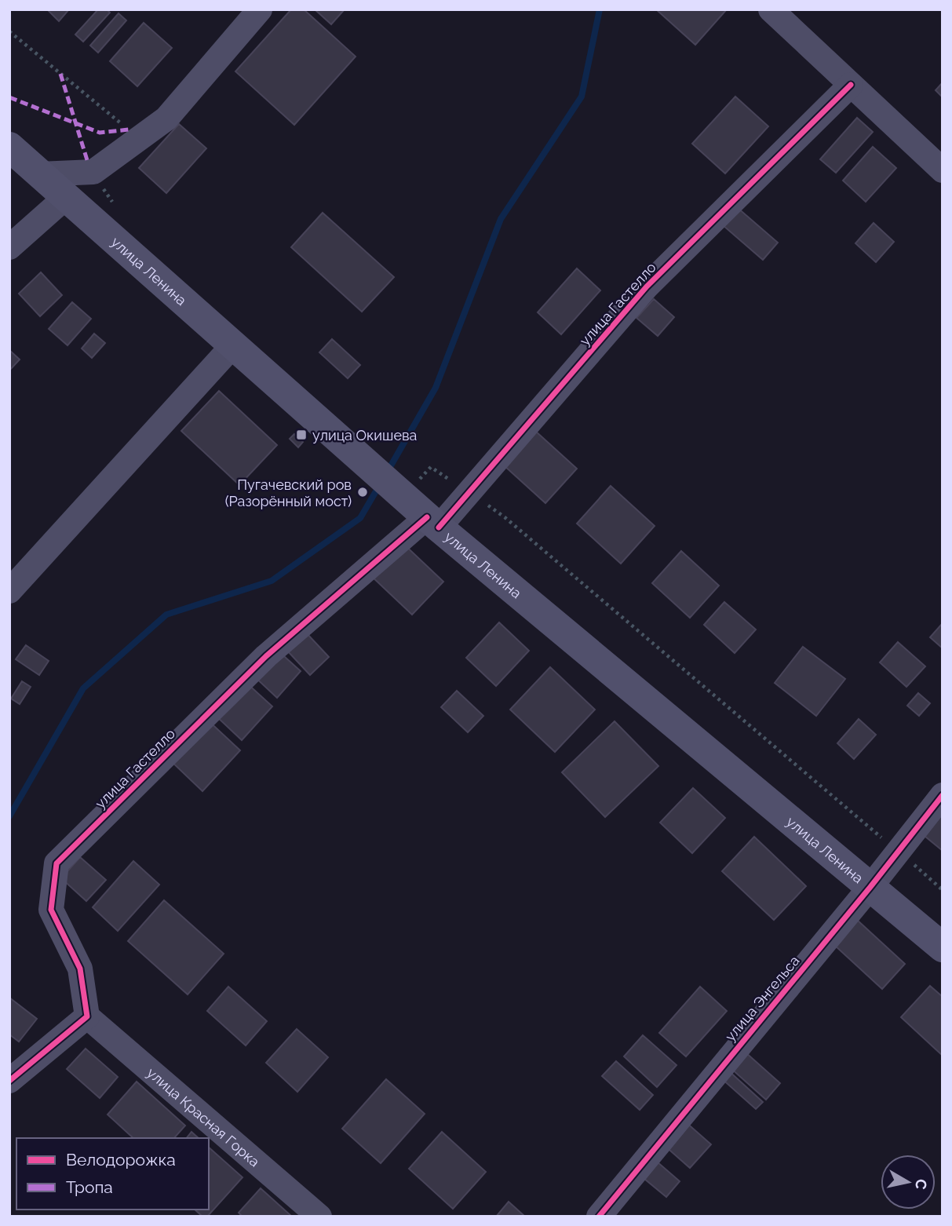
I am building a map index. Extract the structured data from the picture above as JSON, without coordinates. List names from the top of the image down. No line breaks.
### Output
{"streets":{"main road":["улица Ленина"],"street":["улица Гастелло","улица Энгельса","улица Красная Горка"]},"crossings":[["улица Ленина","улица Гастелло"],["улица Ленина","улица Энгельса"],["улица Гастелло","улица Красная Горка"]],"places":{"transit":["улица Окишева"],"other":["Пугачевский ров (Разорённый мост)"]},"legend":["Велодорожка","Тропа"],"north":"right"}
